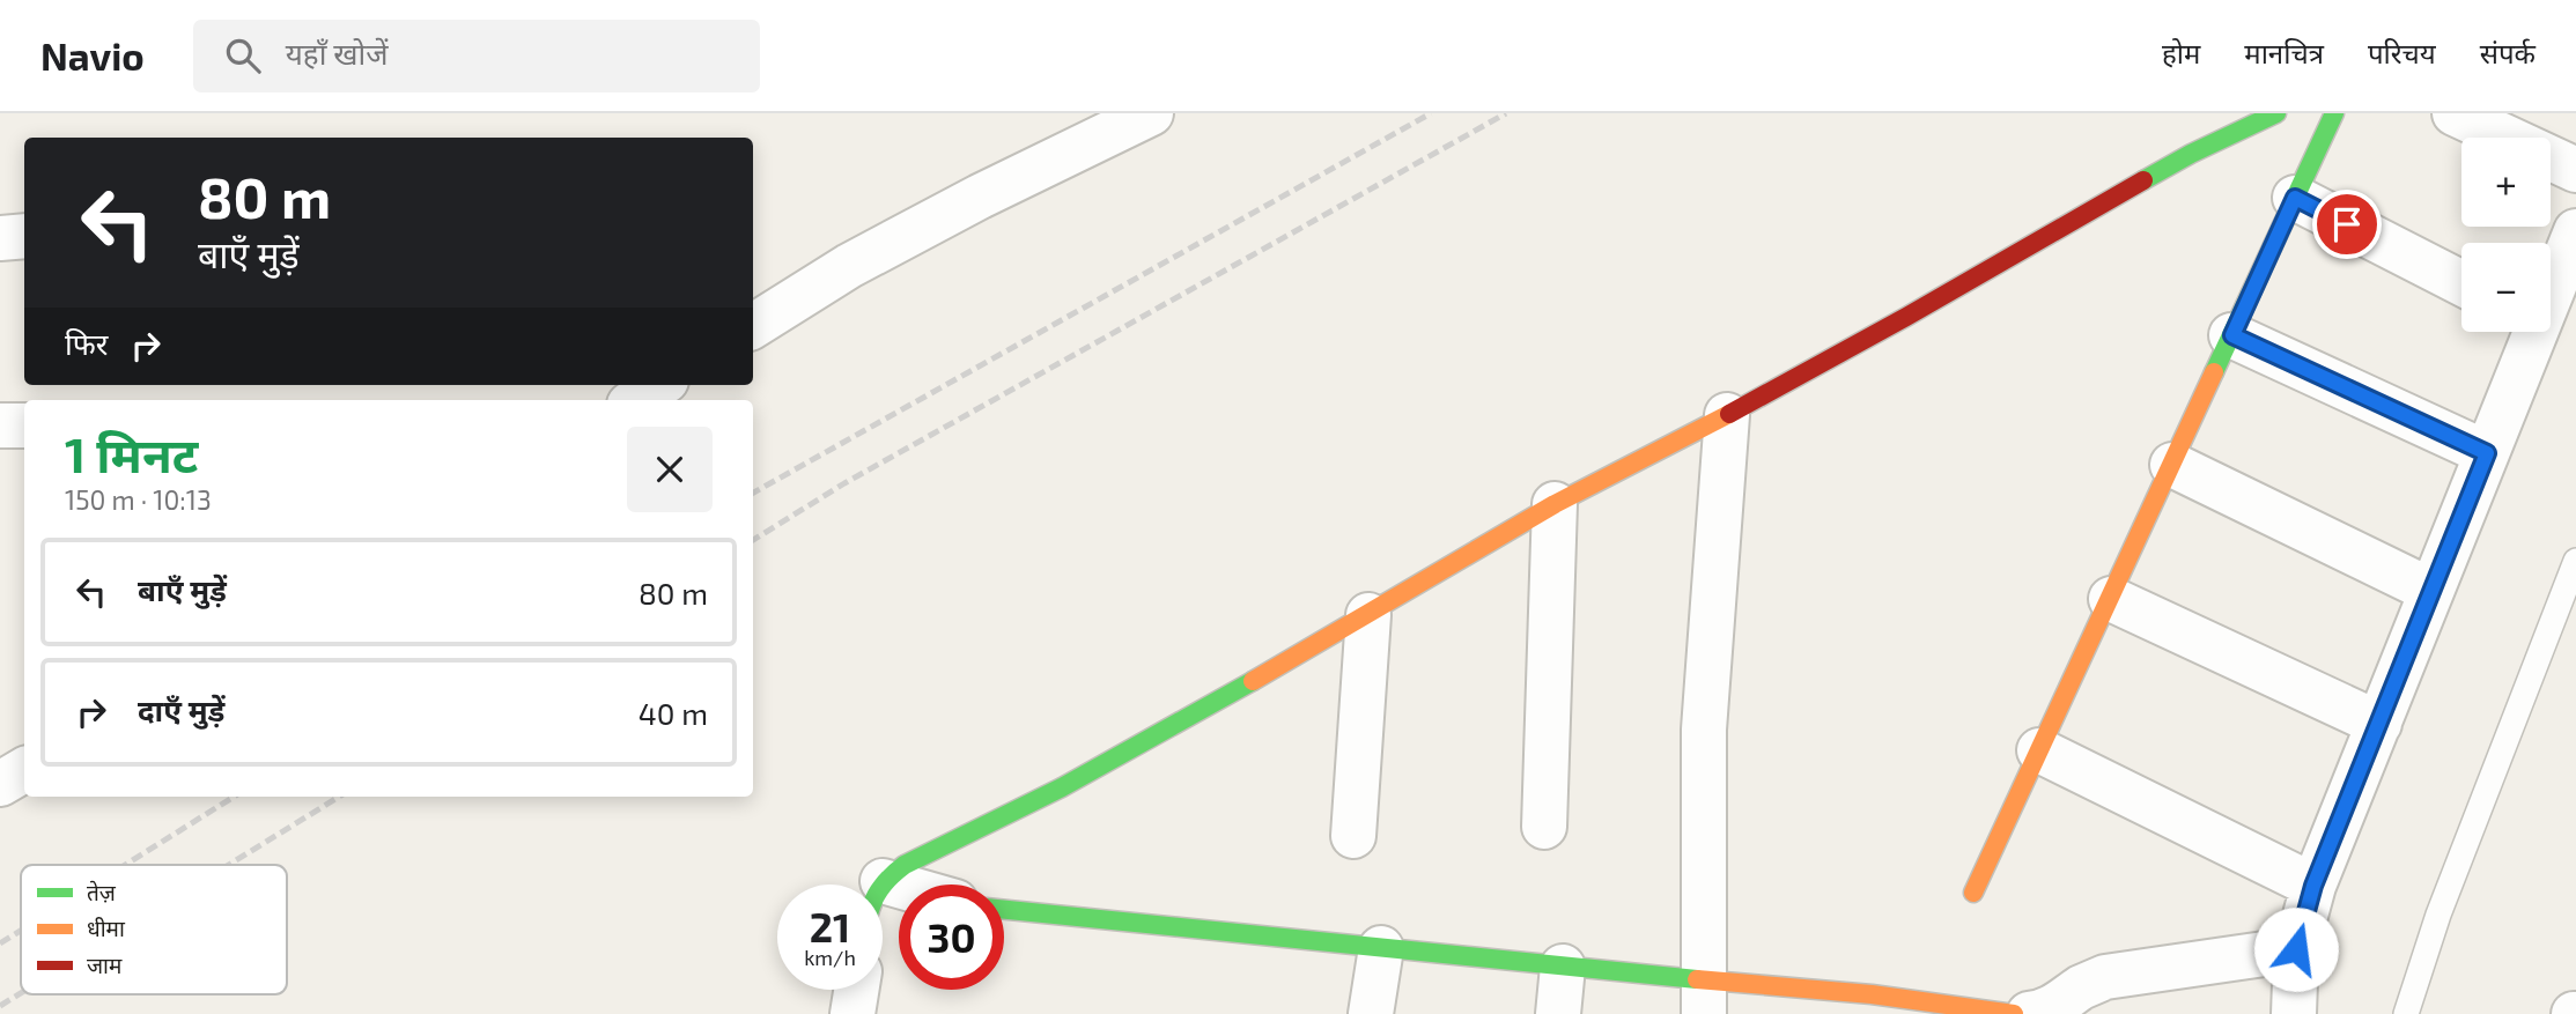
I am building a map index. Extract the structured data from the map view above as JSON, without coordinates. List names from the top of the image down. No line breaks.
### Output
{"legend":["तेज़","धीमा","जाम"],"page":{"header":"Navio","search":"यहाँ खोजें","nav":["होम","मानचित्र","परिचय","संपर्क"],"map_buttons":["+","−"],"turn":["80 m","बाएँ मुड़ें"],"then":"फिर","heading":["1 मिनट","150 m · 10:13"],"list":[{"name":"बाएँ मुड़ें","value":"80 m"},{"name":"दाएँ मुड़ें","value":"40 m"}],"speed":"21 km/h","limit":"30"}}
